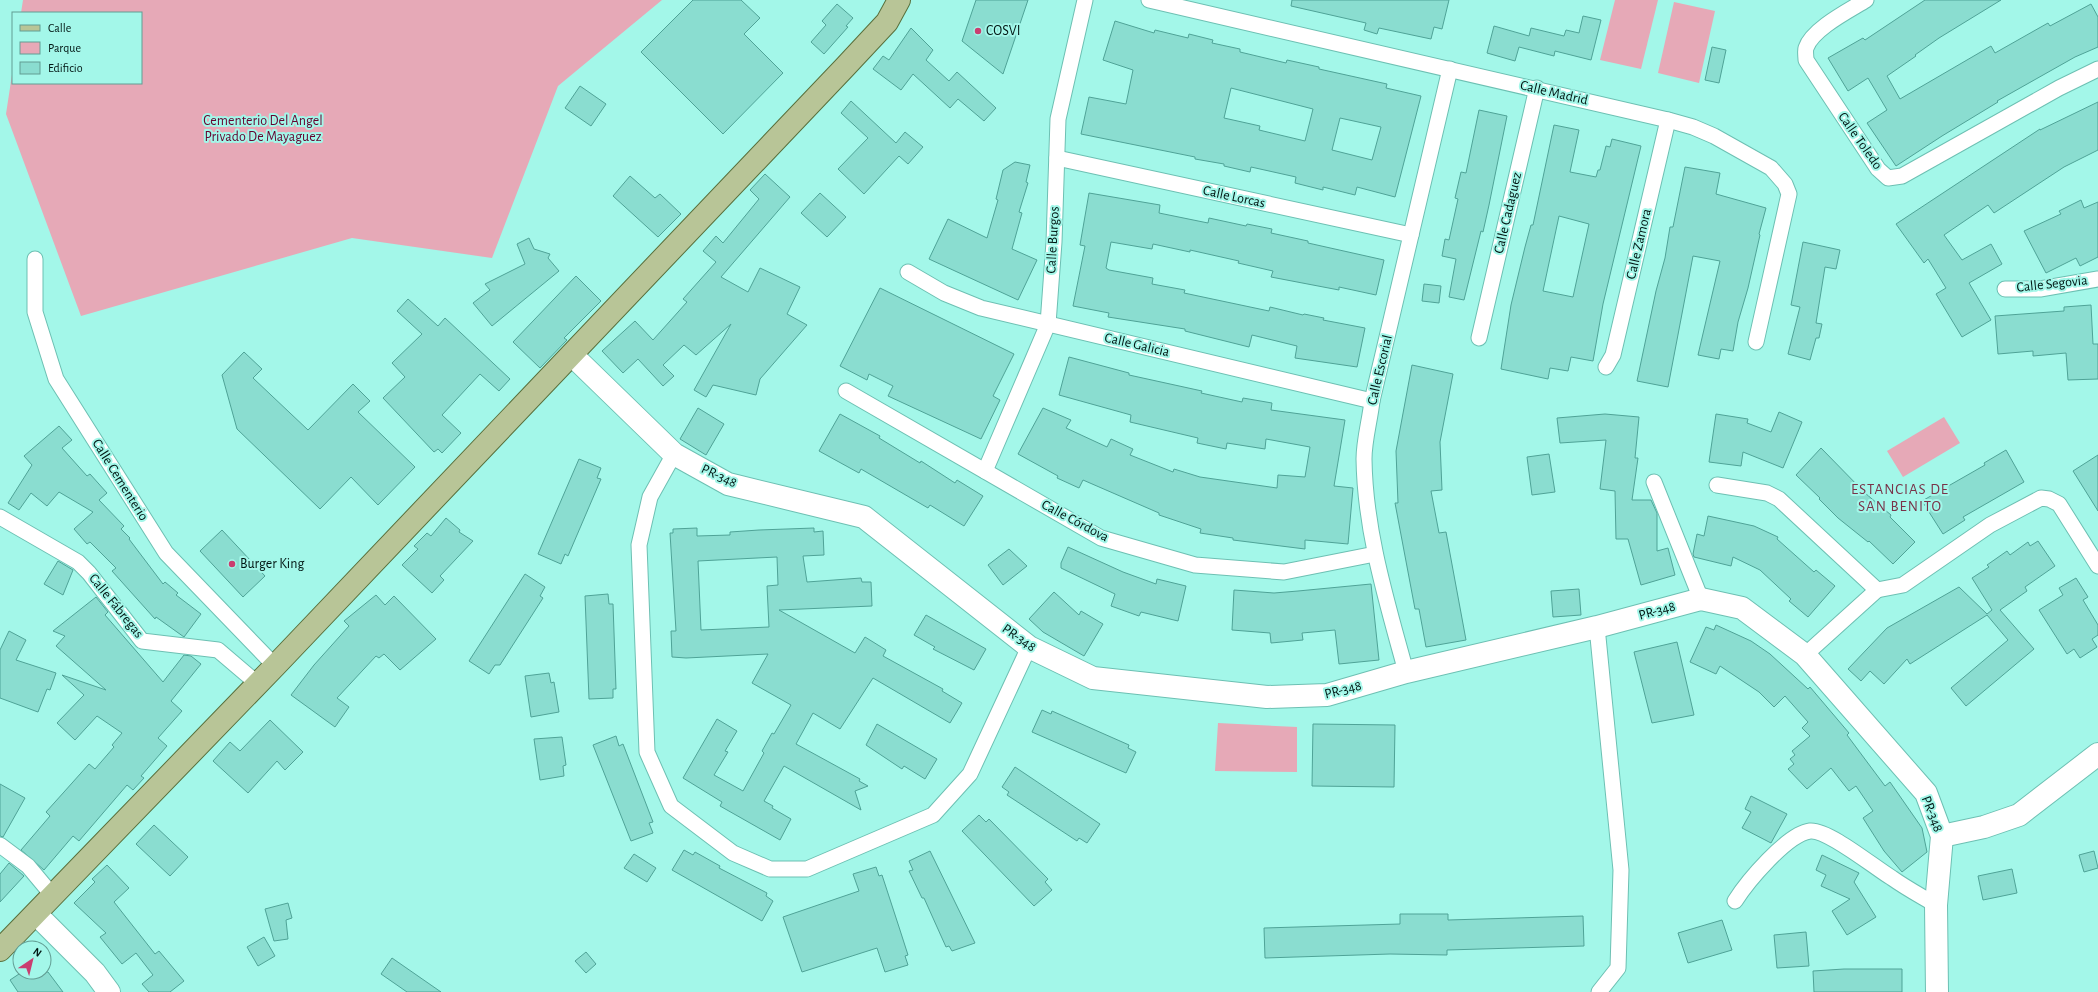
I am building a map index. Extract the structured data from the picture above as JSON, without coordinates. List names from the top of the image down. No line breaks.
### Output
{"streets":{"street":["Calle Madrid","Calle Toledo","Calle Lorcas","Calle Cadaguez","Calle Burgos","Calle Zamora","Calle Segovia","Calle Galicia","Calle Escorial","PR-348","Calle Cementerio","Calle Córdova","Calle Fábregas"]},"crossings":[["Calle Madrid","Calle Cadaguez"],["Calle Madrid","Calle Zamora"],["Calle Madrid","Calle Escorial"],["Calle Lorcas","Calle Burgos"],["Calle Lorcas","Calle Escorial"],["Calle Burgos","Calle Galicia"],["Calle Burgos","Calle Córdova"],["Calle Galicia","Calle Escorial"],["Calle Escorial","PR-348"],["Calle Escorial","Calle Córdova"]],"districts":["ESTANCIAS DE SAN BENITO"],"parks":["Cementerio Del Angel Privado De Mayaguez"],"places":["COSVI","Burger King"],"legend":["Calle","Parque","Edificio"],"north":"top right"}
